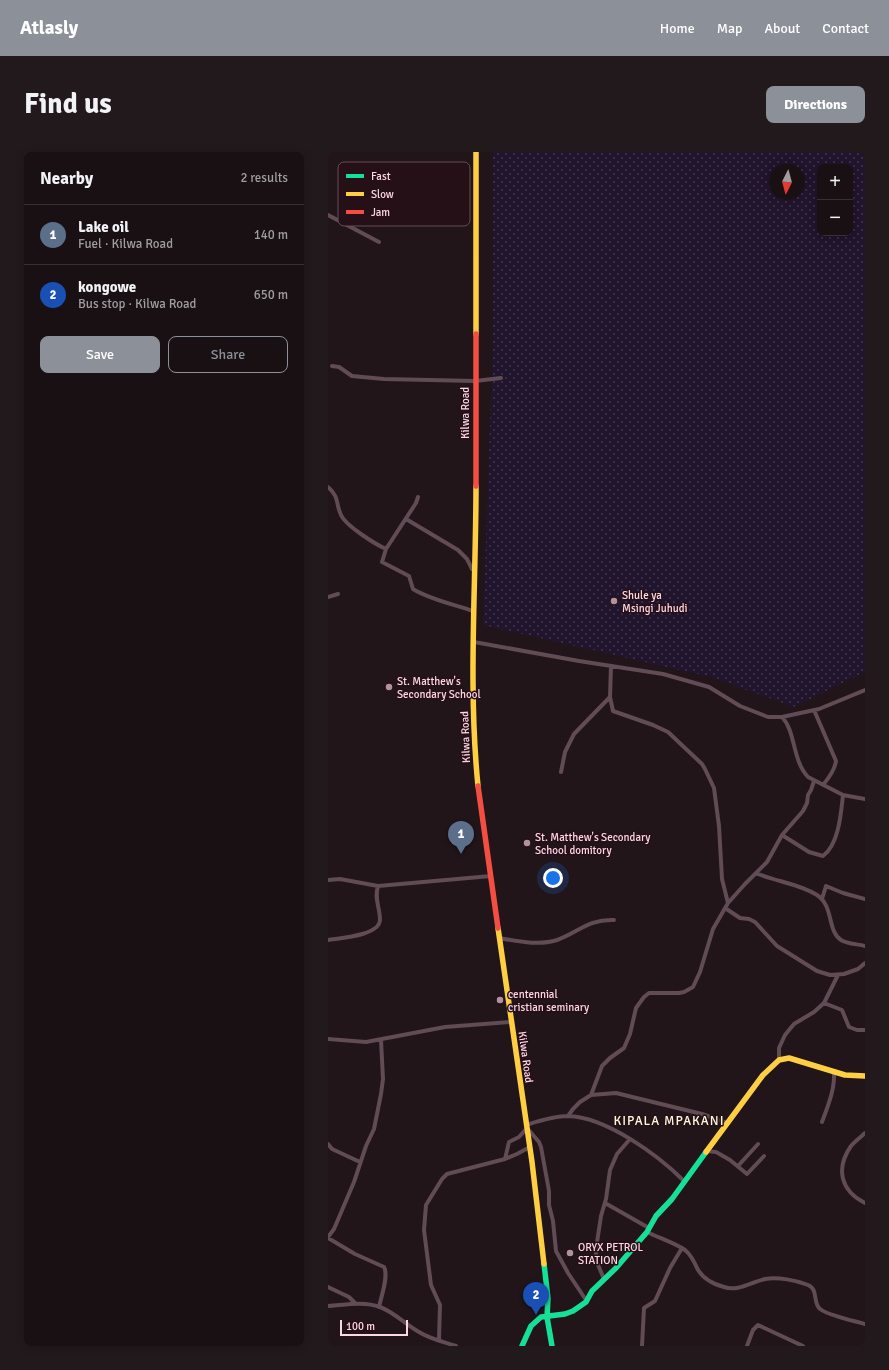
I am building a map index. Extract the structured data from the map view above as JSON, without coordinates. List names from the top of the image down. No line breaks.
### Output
{"streets":{"main road":["Kilwa Road"]},"districts":["KIPALA MPAKANI"],"places":["Shule ya Msingi Juhudi","St. Matthew's Secondary School","St. Matthew's Secondary School domitory","centennial cristian seminary","ORYX PETROL STATION"],"legend":["Fast","Slow","Jam"],"scale_bar":"100 m","north":"bottom","page":{"header":"Atlasly","nav":["Home","Map","About","Contact"],"buttons":["Directions",["Save","Share"]],"title":"Find us","heading":["Nearby","2 results"],"map_buttons":["+","−"],"list":[{"mark":"1","name":"Lake oil","note":"Fuel · Kilwa Road","value":"140 m"},{"mark":"2","name":"kongowe","note":"Bus stop · Kilwa Road","value":"650 m"}],"pins":["1","2"],"scale":"100 m"}}
